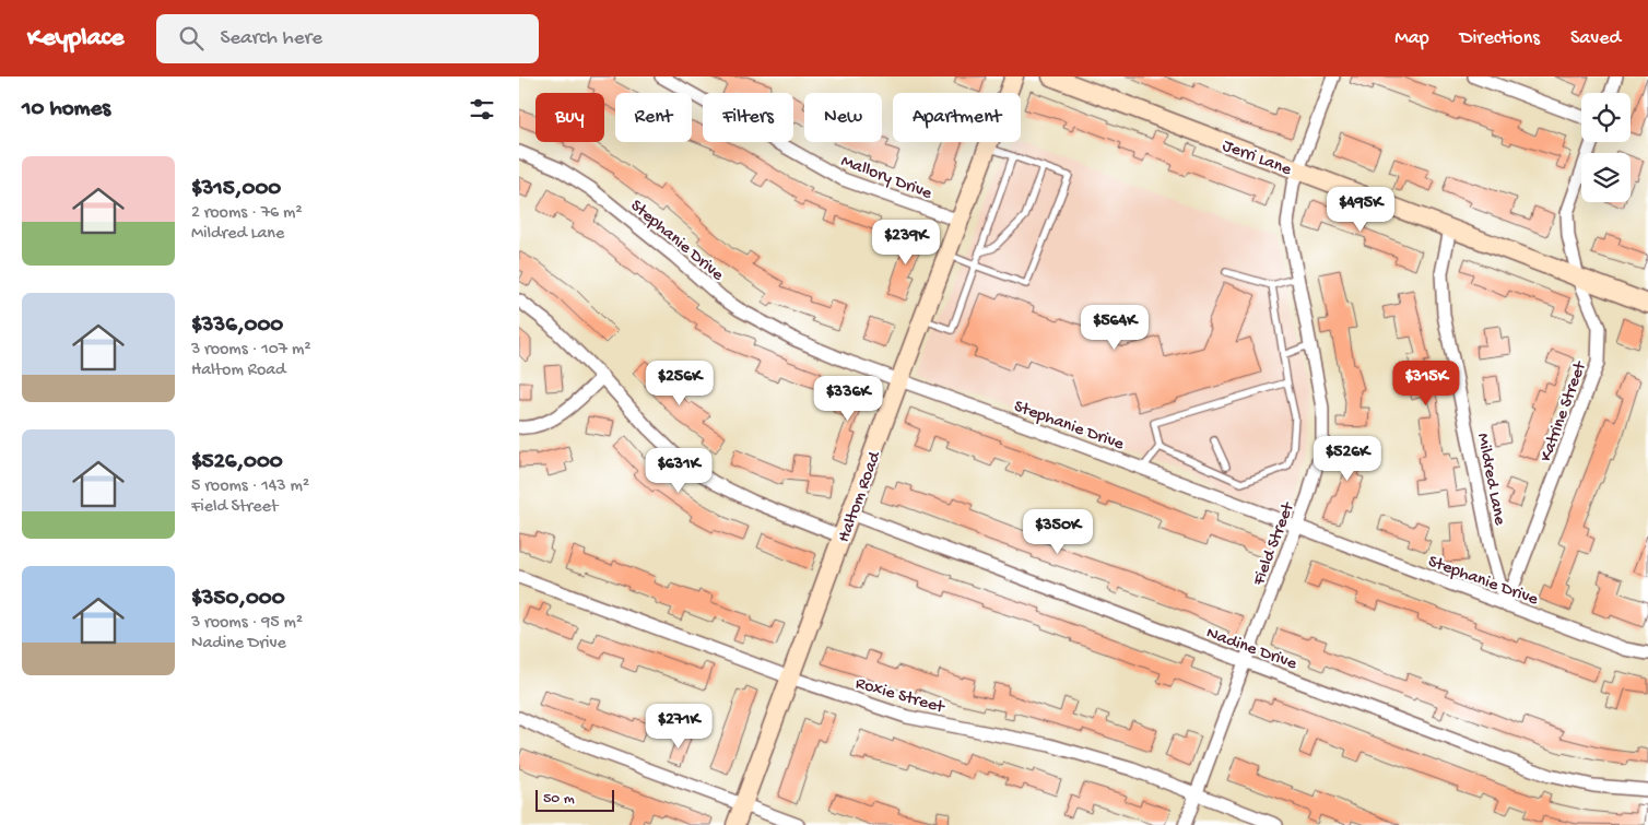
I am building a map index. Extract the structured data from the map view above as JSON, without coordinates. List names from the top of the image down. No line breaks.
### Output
{"streets":{"main road":["Jerri Lane","Haltom Road"],"street":["Mallory Drive","Stephanie Drive","Katrine Street","Mildred Lane","Field Street","Nadine Drive","Roxie Street"]},"crossings":[["Jerri Lane","Katrine Street"],["Jerri Lane","Mildred Lane"],["Jerri Lane","Field Street"],["Mallory Drive","Haltom Road"],["Stephanie Drive","Katrine Street"],["Stephanie Drive","Mildred Lane"],["Stephanie Drive","Haltom Road"],["Stephanie Drive","Field Street"],["Katrine Street","Mildred Lane"],["Haltom Road","Nadine Drive"],["Haltom Road","Roxie Street"],["Field Street","Nadine Drive"],["Field Street","Roxie Street"]],"scale_bar":"50 m","page":{"header":"Keyplace","search":"Search here","nav":["Map","Directions","Saved"],"heading":"10 homes","chip":["Buy","Rent","Filters","New","Apartment"],"list":[{"name":"$315,000","note":"2 rooms · 76 m² · Mildred Lane"},{"name":"$336,000","note":"3 rooms · 107 m² · Haltom Road"},{"name":"$526,000","note":"5 rooms · 143 m² · Field Street"},{"name":"$350,000","note":"3 rooms · 95 m² · Nadine Drive"}],"price":["$495K","$239K","$564K","$256K","$315K","$336K","$526K","$631K","$350K","$271K"],"scale":"50 m"}}
